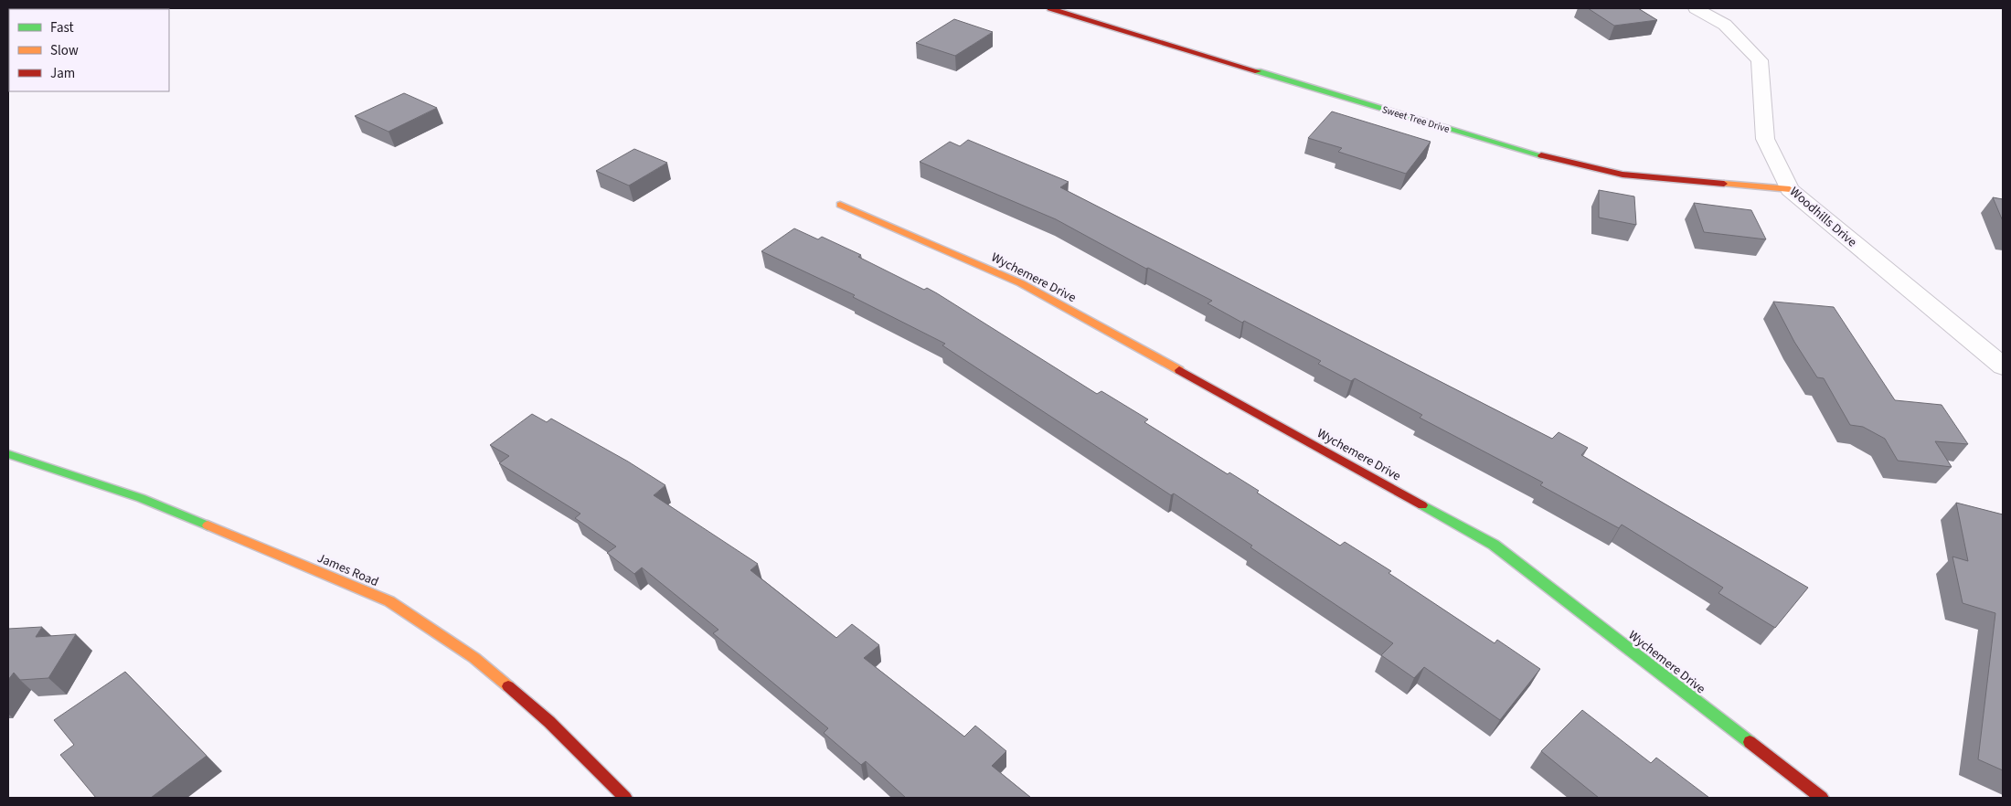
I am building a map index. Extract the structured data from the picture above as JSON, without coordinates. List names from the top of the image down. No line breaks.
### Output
{"streets":{"street":["Sweet Tree Drive","Woodhills Drive","Wychemere Drive","James Road"]},"crossings":[["Sweet Tree Drive","Woodhills Drive"]],"legend":["Fast","Slow","Jam"]}
